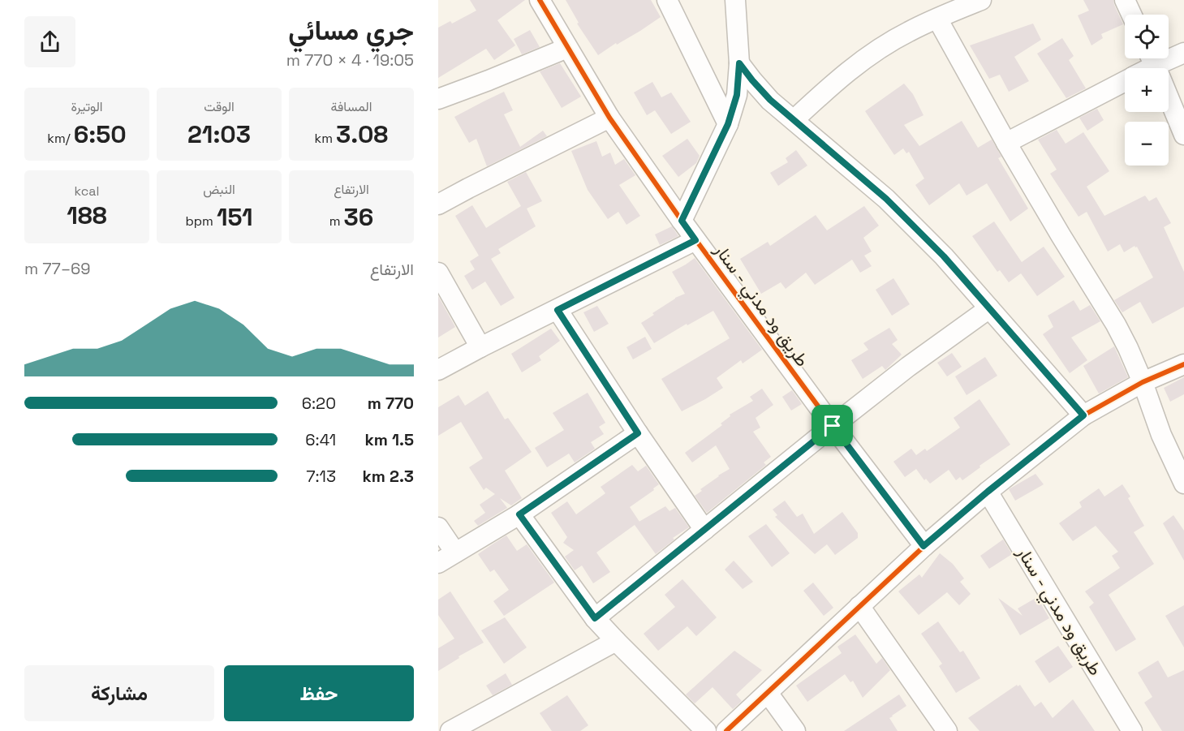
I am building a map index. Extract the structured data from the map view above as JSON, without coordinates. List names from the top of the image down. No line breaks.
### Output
{"streets":{"street":["طريق ود مدني - سنار"]},"page":{"heading":["جري مسائي","19:05 · 4 × 770 m"],"map_buttons":["+","−"],"stats":[["المسافة","3.08 km"],["الوقت","21:03"],["الوتيرة","6:50 /km"],["الارتفاع","36 m"],["النبض","151 bpm"],["kcal","188"]],"chart":["الارتفاع","69–77 m"],"list":[{"name":"770 m","note":"6:20"},{"name":"1.5 km","note":"6:41"},{"name":"2.3 km","note":"7:13"}],"buttons":["حفظ","مشاركة"]}}
